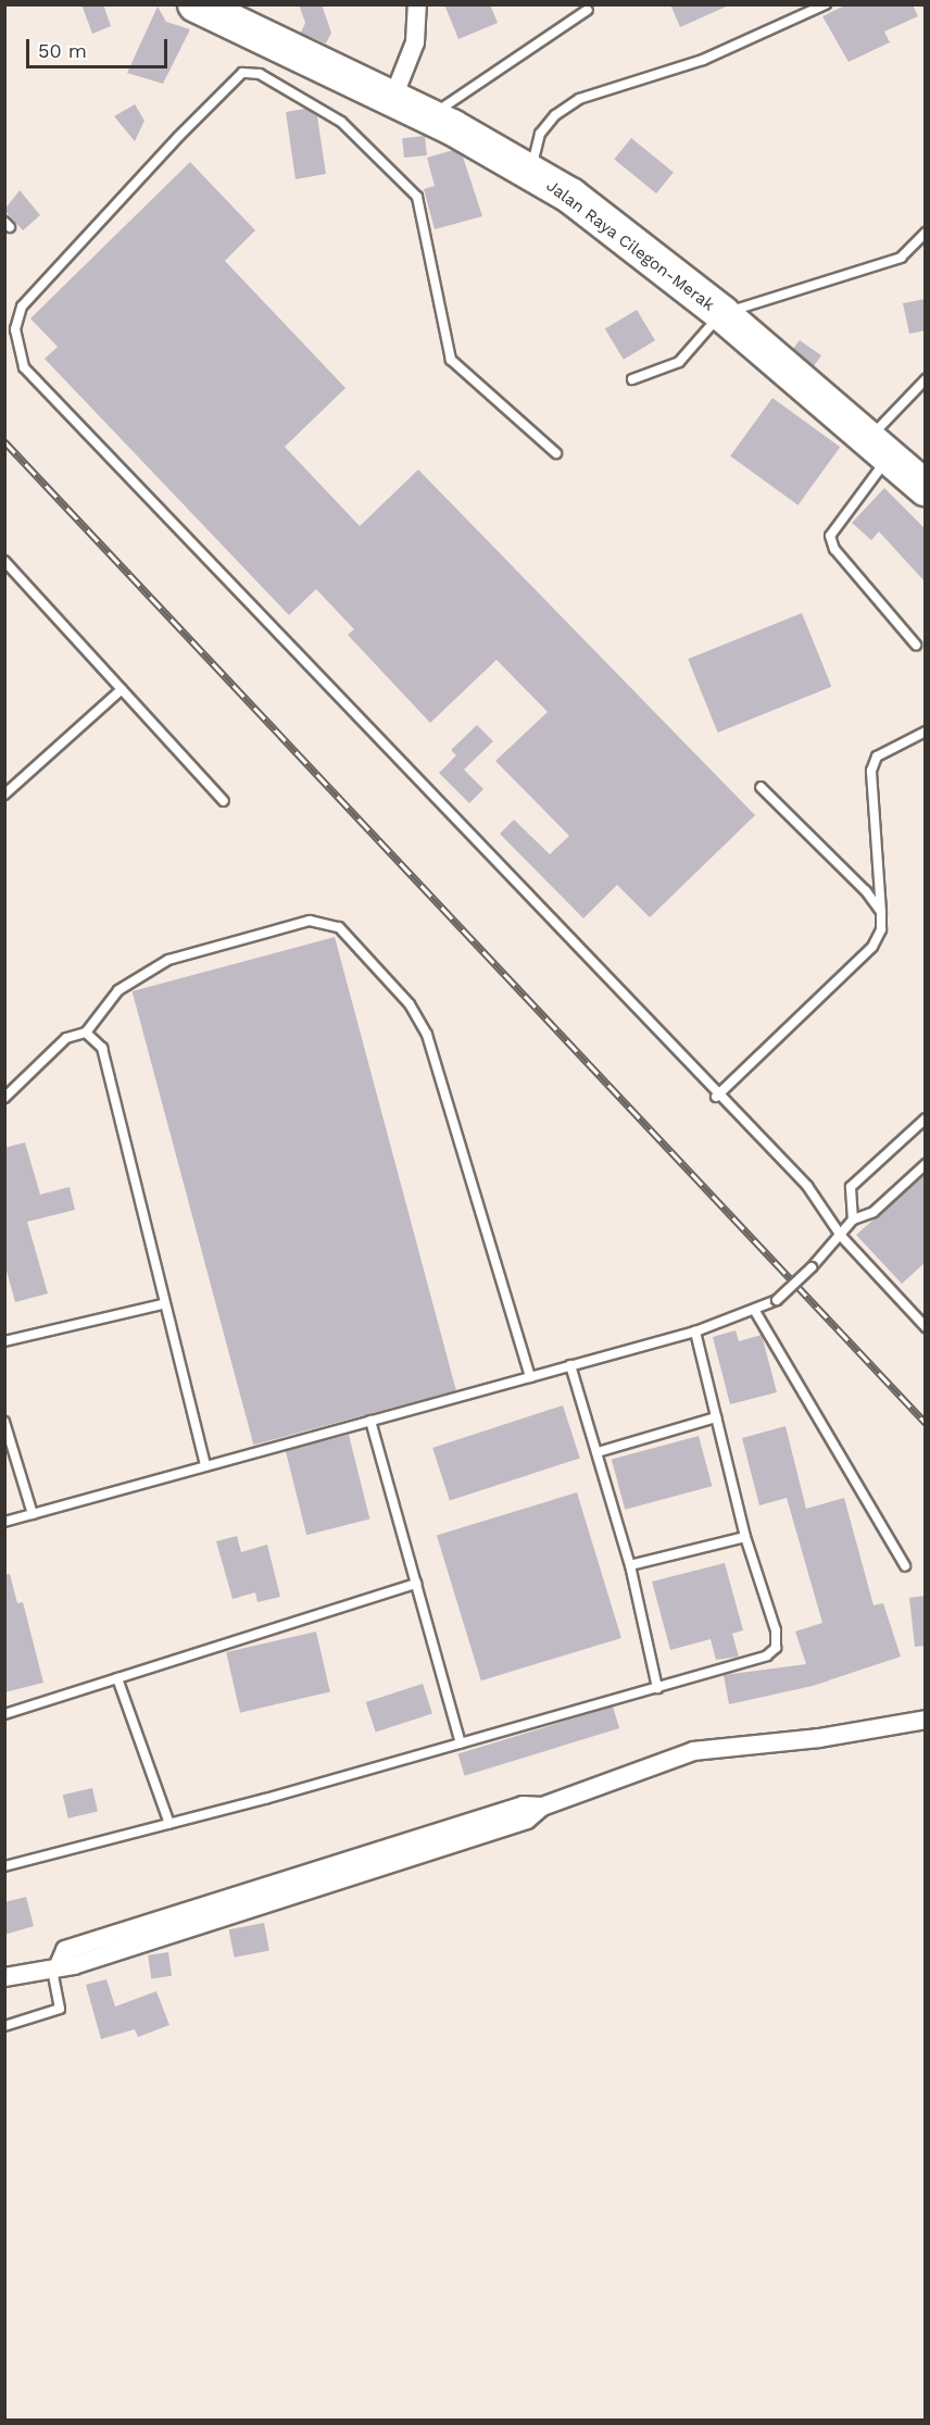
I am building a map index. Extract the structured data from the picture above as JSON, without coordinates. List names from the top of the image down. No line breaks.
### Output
{"streets":{"highway":["Jalan Raya Cilegon-Merak"]},"scale_bar":"50 m"}
